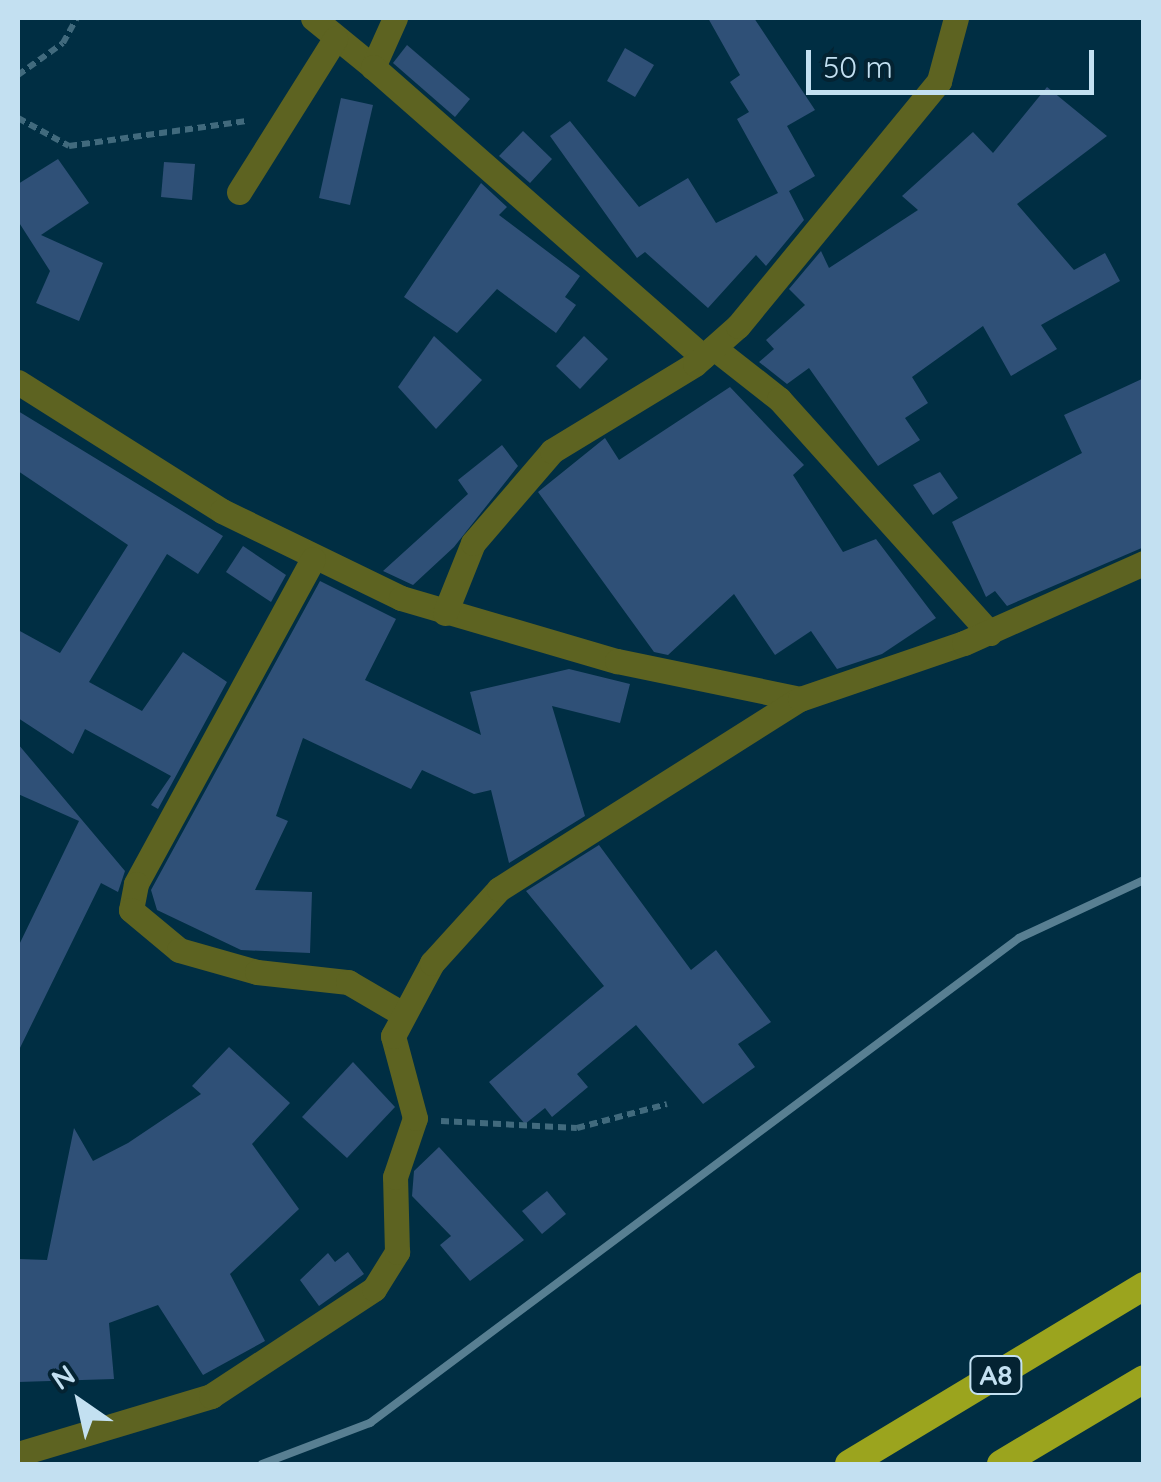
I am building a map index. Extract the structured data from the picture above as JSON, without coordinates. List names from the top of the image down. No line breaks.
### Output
{"streets":{"highway":["A8"]},"scale_bar":"50 m","north":"top left"}
